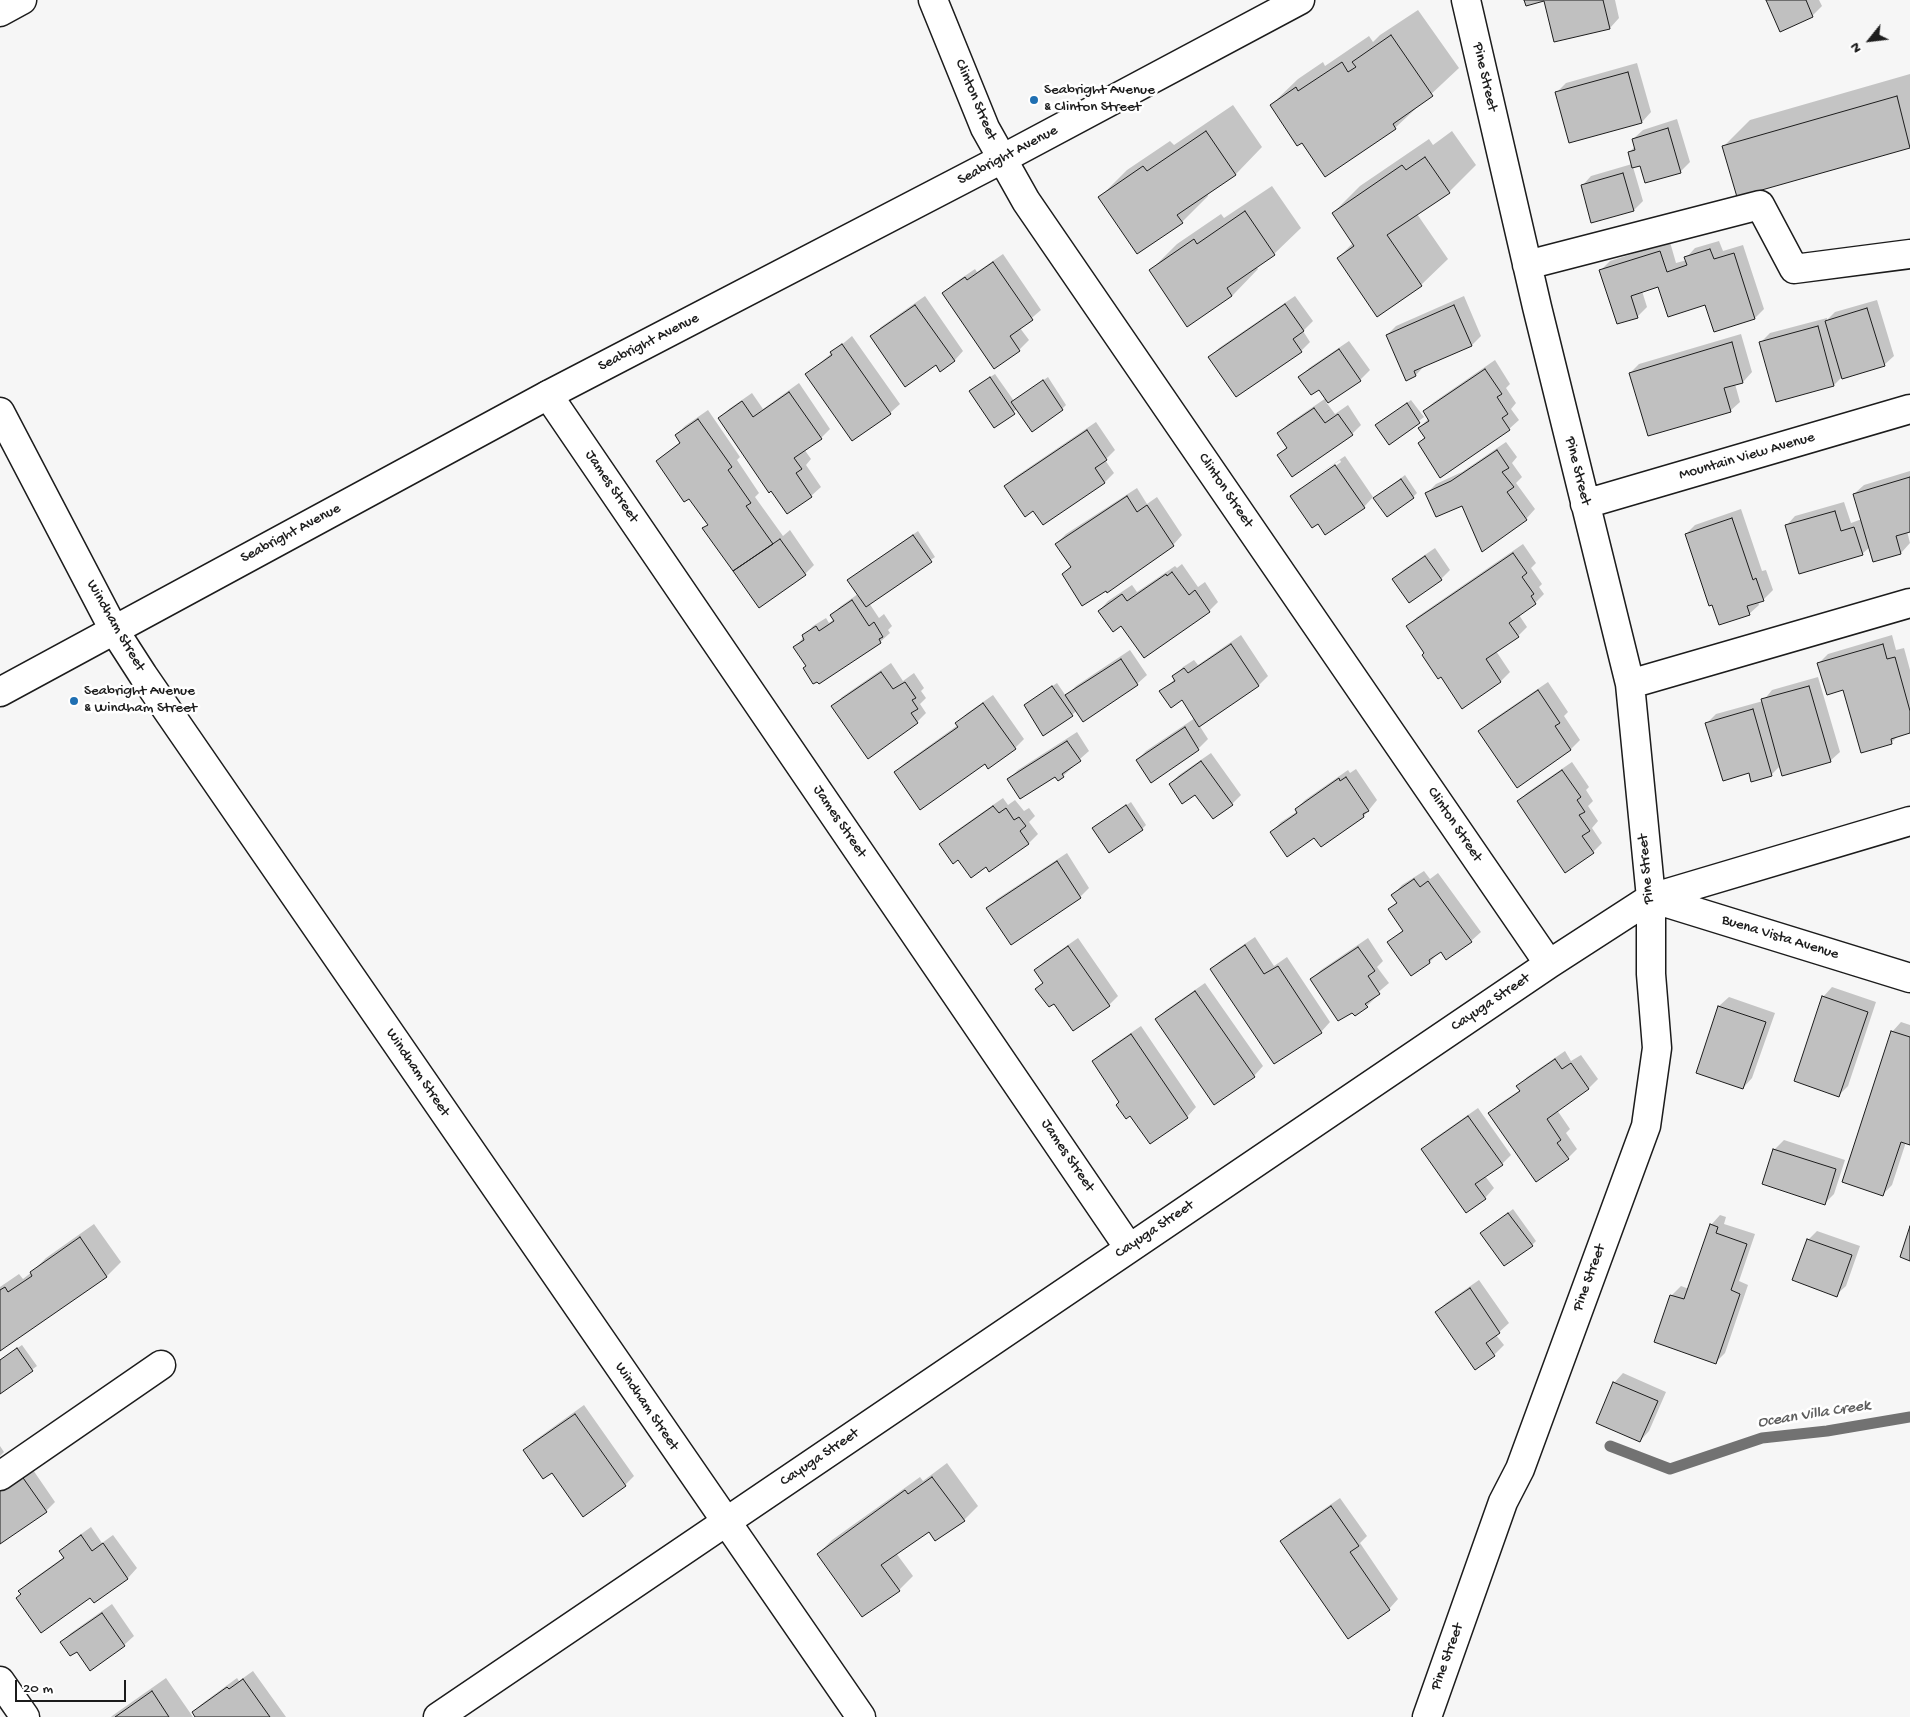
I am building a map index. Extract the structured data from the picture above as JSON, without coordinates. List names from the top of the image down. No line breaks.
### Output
{"streets":{"street":["Pine Street","Clinton Street","Seabright Avenue","Mountain View Avenue","James Street","Windham Street","Buena Vista Avenue","Cayuga Street"]},"crossings":[["Pine Street","Mountain View Avenue"],["Pine Street","Buena Vista Avenue"],["Pine Street","Cayuga Street"],["Clinton Street","Seabright Avenue"],["Clinton Street","Cayuga Street"],["Seabright Avenue","James Street"],["Seabright Avenue","Windham Street"],["James Street","Cayuga Street"],["Windham Street","Cayuga Street"],["Buena Vista Avenue","Cayuga Street"]],"water":["Ocean Villa Creek"],"places":["Seabright Avenue & Clinton Street","Seabright Avenue & Windham Street"],"scale_bar":"20 m","north":"bottom left"}
